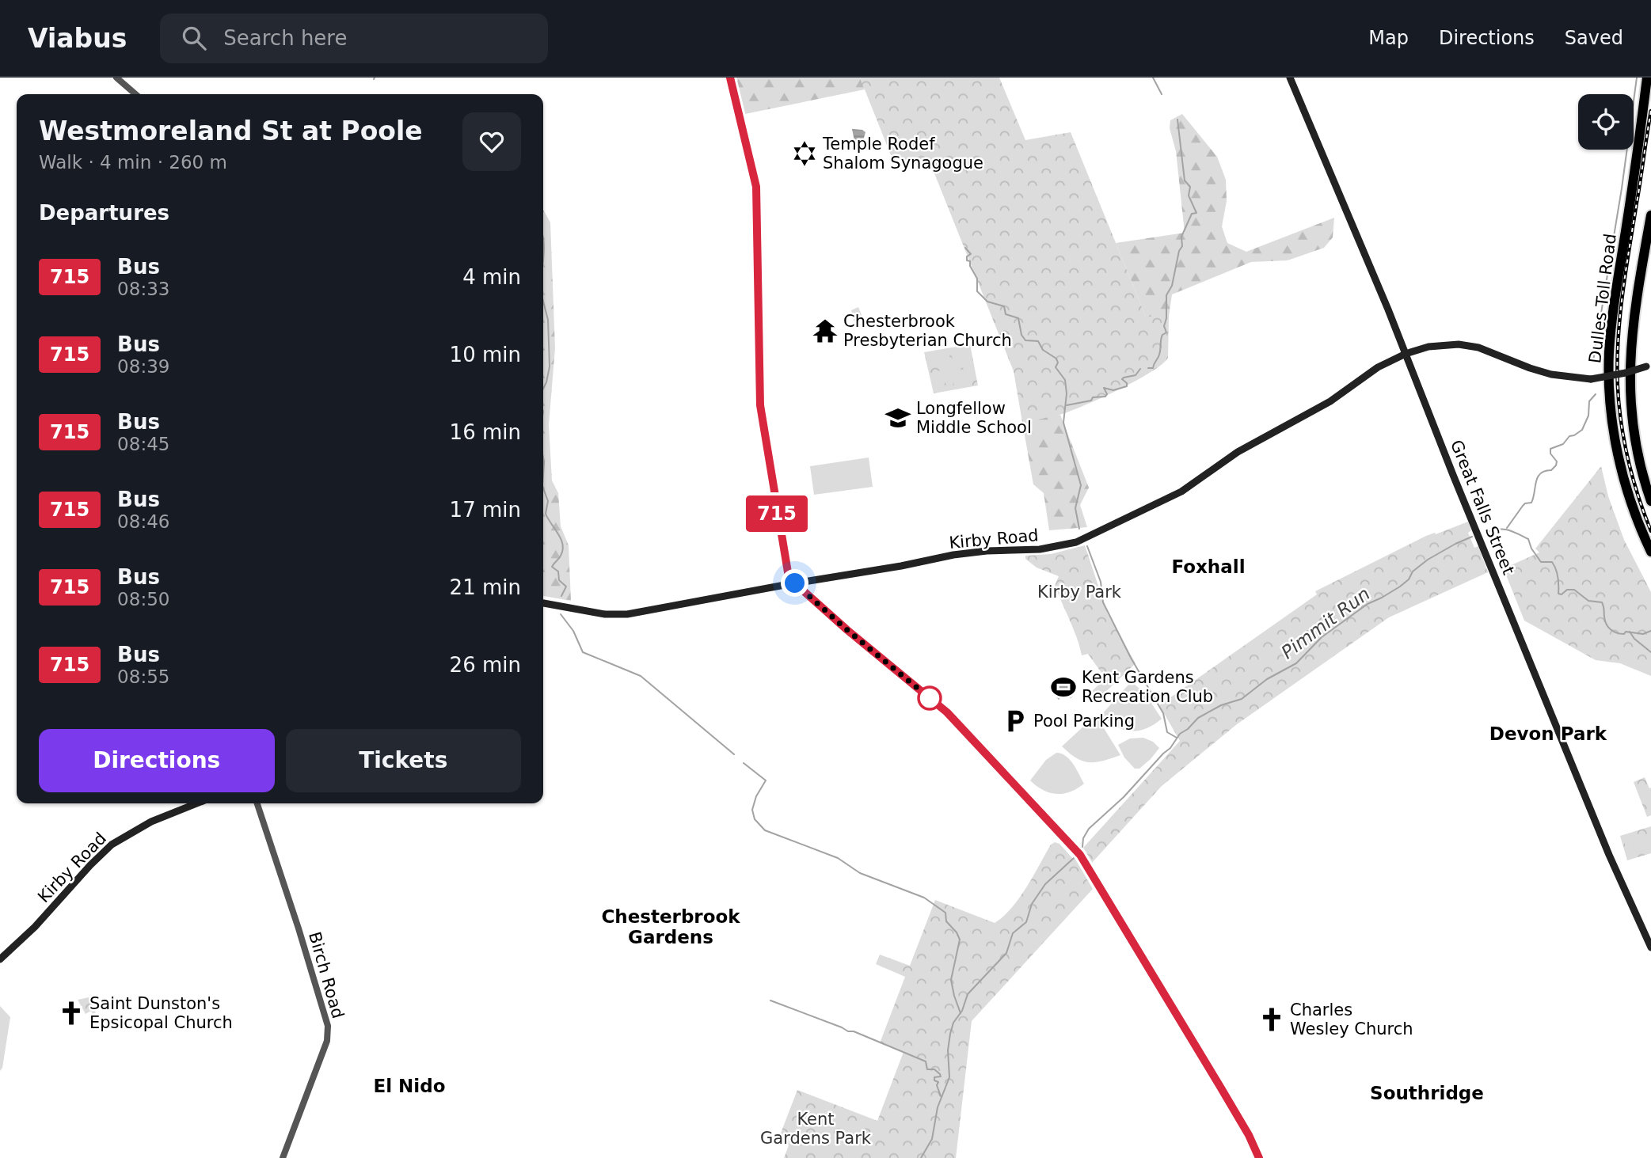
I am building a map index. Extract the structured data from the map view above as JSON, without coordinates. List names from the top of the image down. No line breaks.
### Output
{"streets":{"highway":["Dulles Toll Road"],"main road":["Great Falls Street","Kirby Road"],"street":["Birch Road"]},"crossings":[["Great Falls Street","Kirby Road"]],"districts":["Foxhall","Devon Park","Chesterbrook Gardens","El Nido","Southridge"],"water":["Pimmit Run"],"parks":["Kirby Park","Kent Gardens Park"],"places":{"synagogue":["Temple Rodef Shalom Synagogue"],"temple":["Chesterbrook Presbyterian Church"],"school or university":["Longfellow Middle School"],"sports":["Kent Gardens Recreation Club"],"parking":["Pool Parking"],"church":["Saint Dunston's Epsicopal Church","Charles Wesley Church"]},"lines":["bus line 715"],"page":{"header":"Viabus","search":"Search here","nav":["Map","Directions","Saved"],"on_map":"715","heading":[["Westmoreland St at Poole","Walk · 4 min · 260 m"],"Departures"],"list":[{"mark":"715","name":"Bus","note":"08:33","value":"4 min"},{"mark":"715","name":"Bus","note":"08:39","value":"10 min"},{"mark":"715","name":"Bus","note":"08:45","value":"16 min"},{"mark":"715","name":"Bus","note":"08:46","value":"17 min"},{"mark":"715","name":"Bus","note":"08:50","value":"21 min"},{"mark":"715","name":"Bus","note":"08:55","value":"26 min"}],"buttons":["Directions","Tickets"]}}
